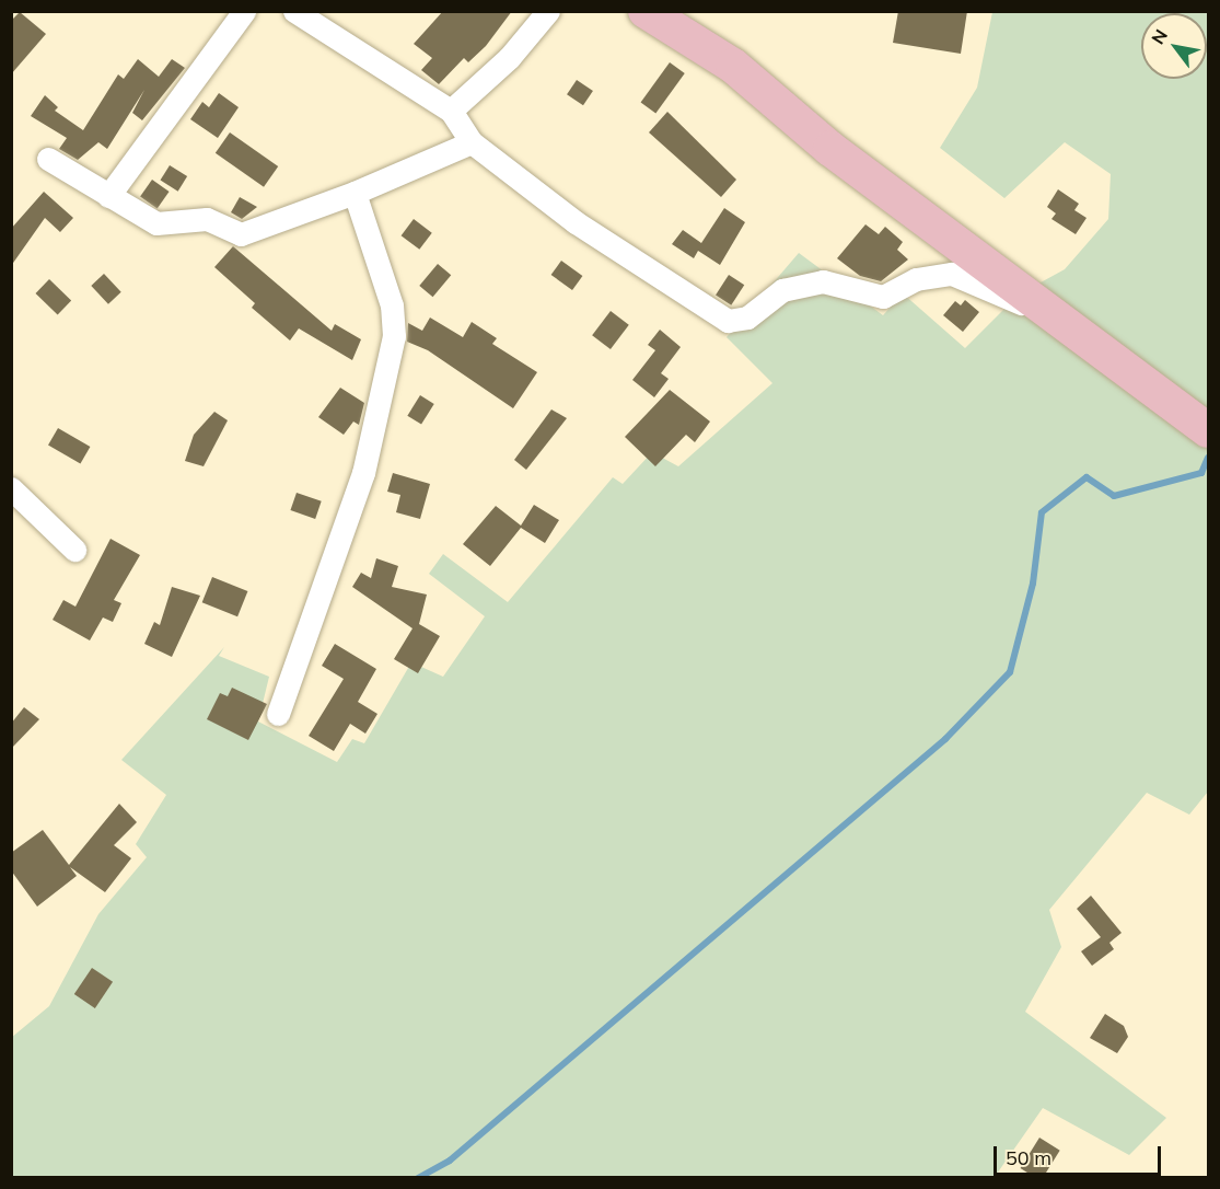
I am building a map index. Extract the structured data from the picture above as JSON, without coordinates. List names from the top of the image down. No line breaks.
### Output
{"scale_bar":"50 m","north":"top left"}
